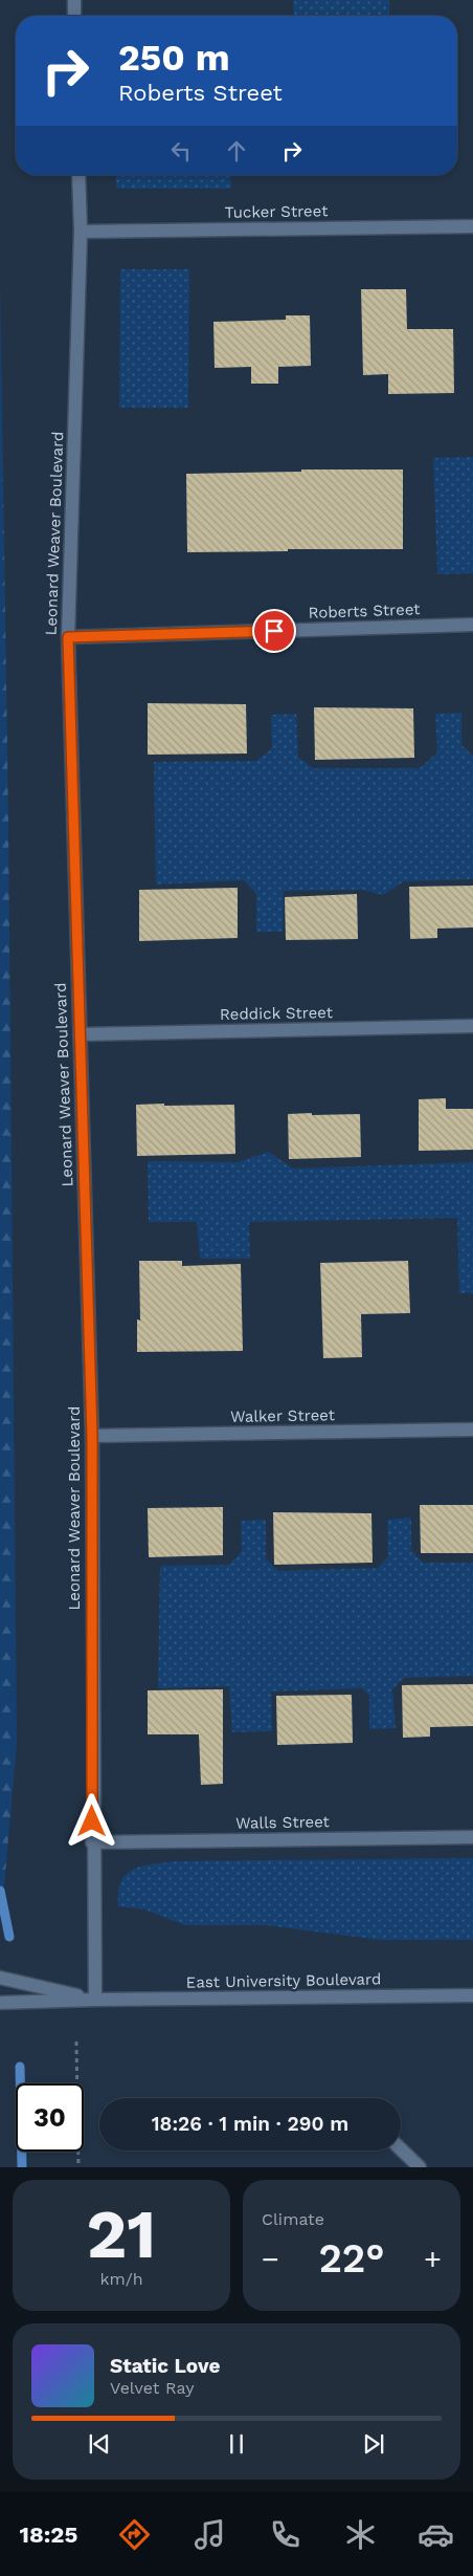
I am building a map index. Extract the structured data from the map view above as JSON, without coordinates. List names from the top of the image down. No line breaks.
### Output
{"streets":{"street":["Tucker Street","Leonard Weaver Boulevard","Roberts Street","Reddick Street","Walker Street","Walls Street","East University Boulevard"]},"crossings":[["Tucker Street","Leonard Weaver Boulevard"],["Leonard Weaver Boulevard","Roberts Street"],["Leonard Weaver Boulevard","Reddick Street"],["Leonard Weaver Boulevard","Walker Street"],["Leonard Weaver Boulevard","Walls Street"],["Leonard Weaver Boulevard","East University Boulevard"]],"page":{"turn":["250 m","Roberts Street"],"limit":"30","trip":"18:26 · 1 min · 290 m","tile":[["21","km/h"],"Climate"],"heat":["−","22°","+"],"song":["Static Love","Velvet Ray"],"tabs":"18:25"}}
